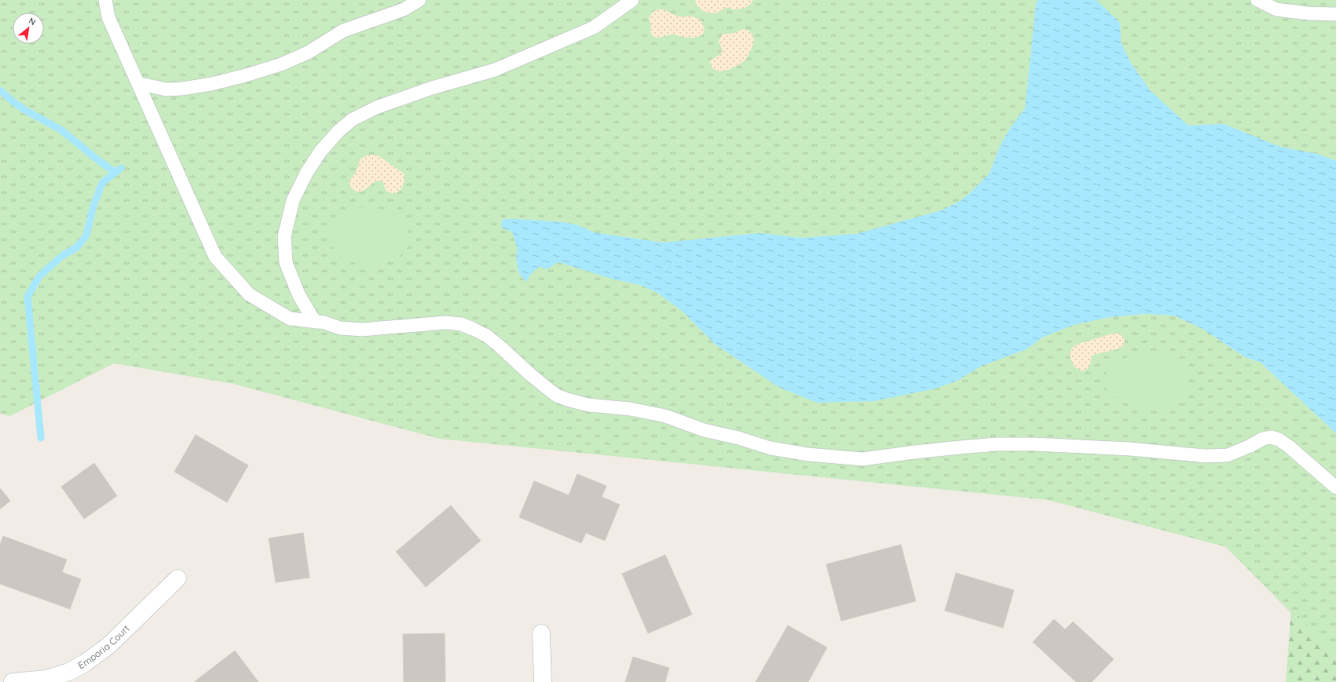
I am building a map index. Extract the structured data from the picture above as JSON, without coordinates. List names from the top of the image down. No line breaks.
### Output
{"streets":{"street":["Emporia Court"]},"north":"top right"}
